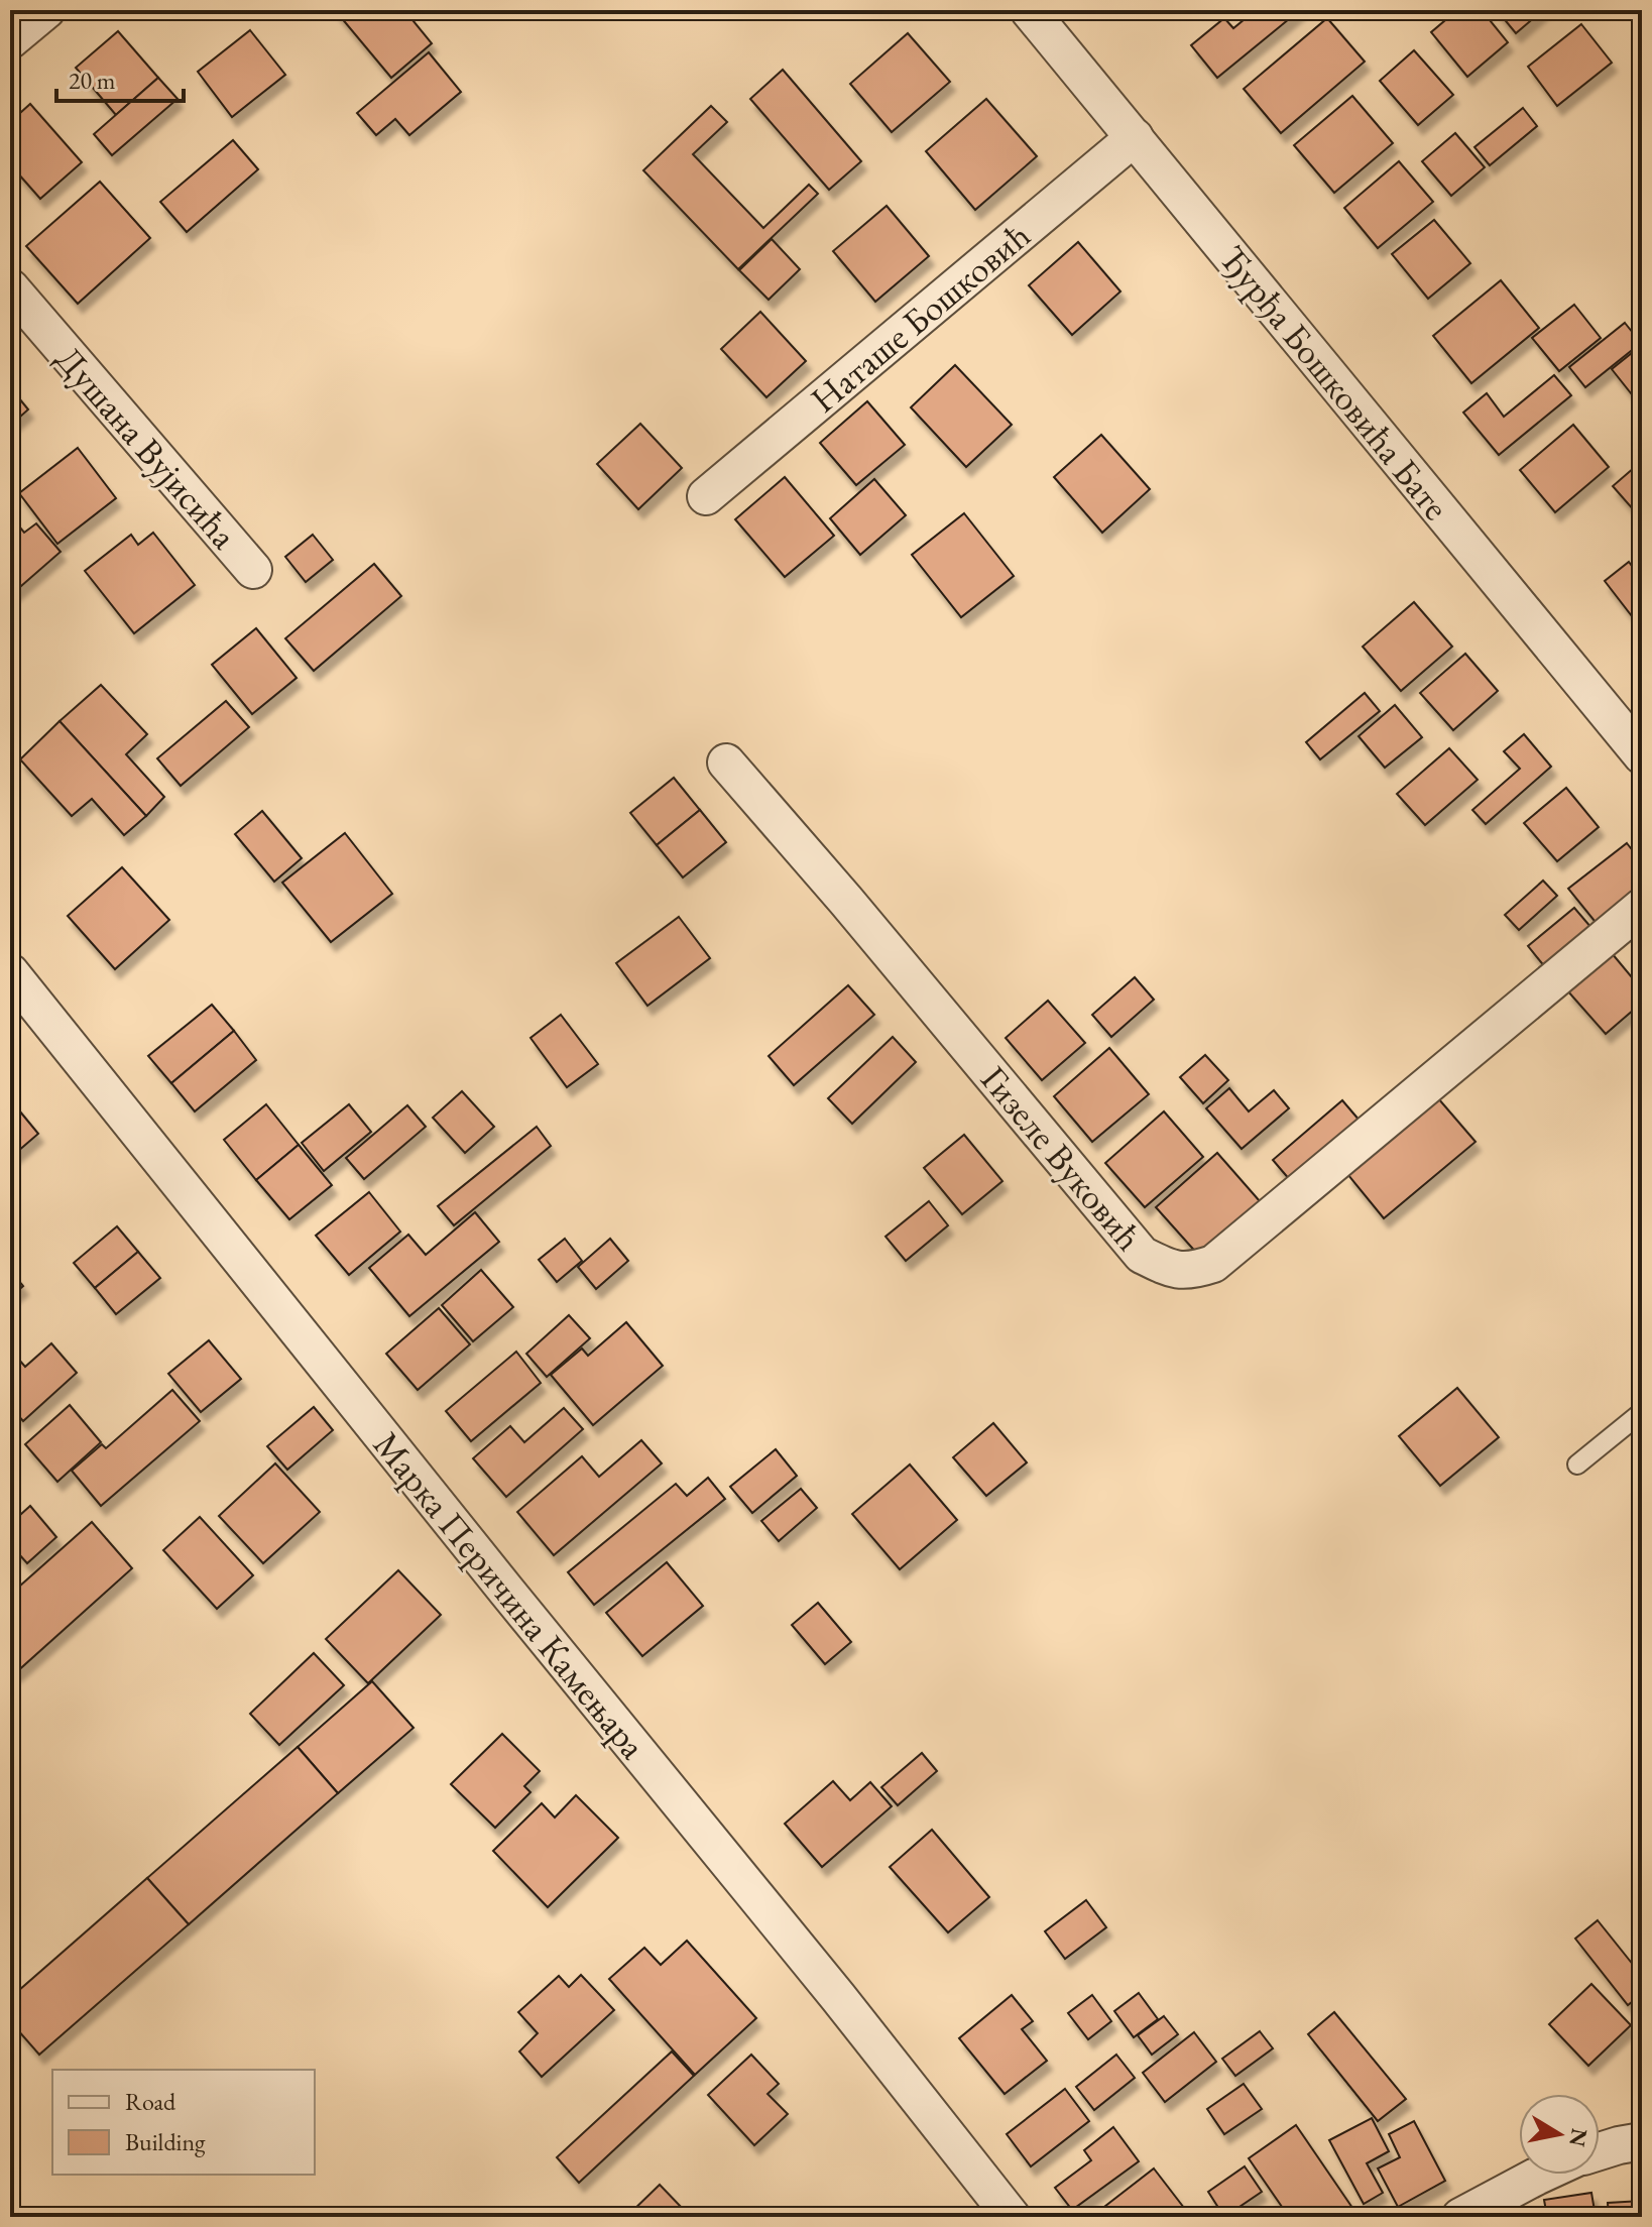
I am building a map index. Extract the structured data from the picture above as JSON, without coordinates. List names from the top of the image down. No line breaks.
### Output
{"streets":{"street":["Наташе Бошковић","Ђурђа Бошковића Бате","Душана Вујисића","Гизеле Вуковић","Марка Перичина Камењара"]},"crossings":[["Наташе Бошковић","Ђурђа Бошковића Бате"]],"legend":["Road","Building"],"scale_bar":"20 m","north":"right"}
